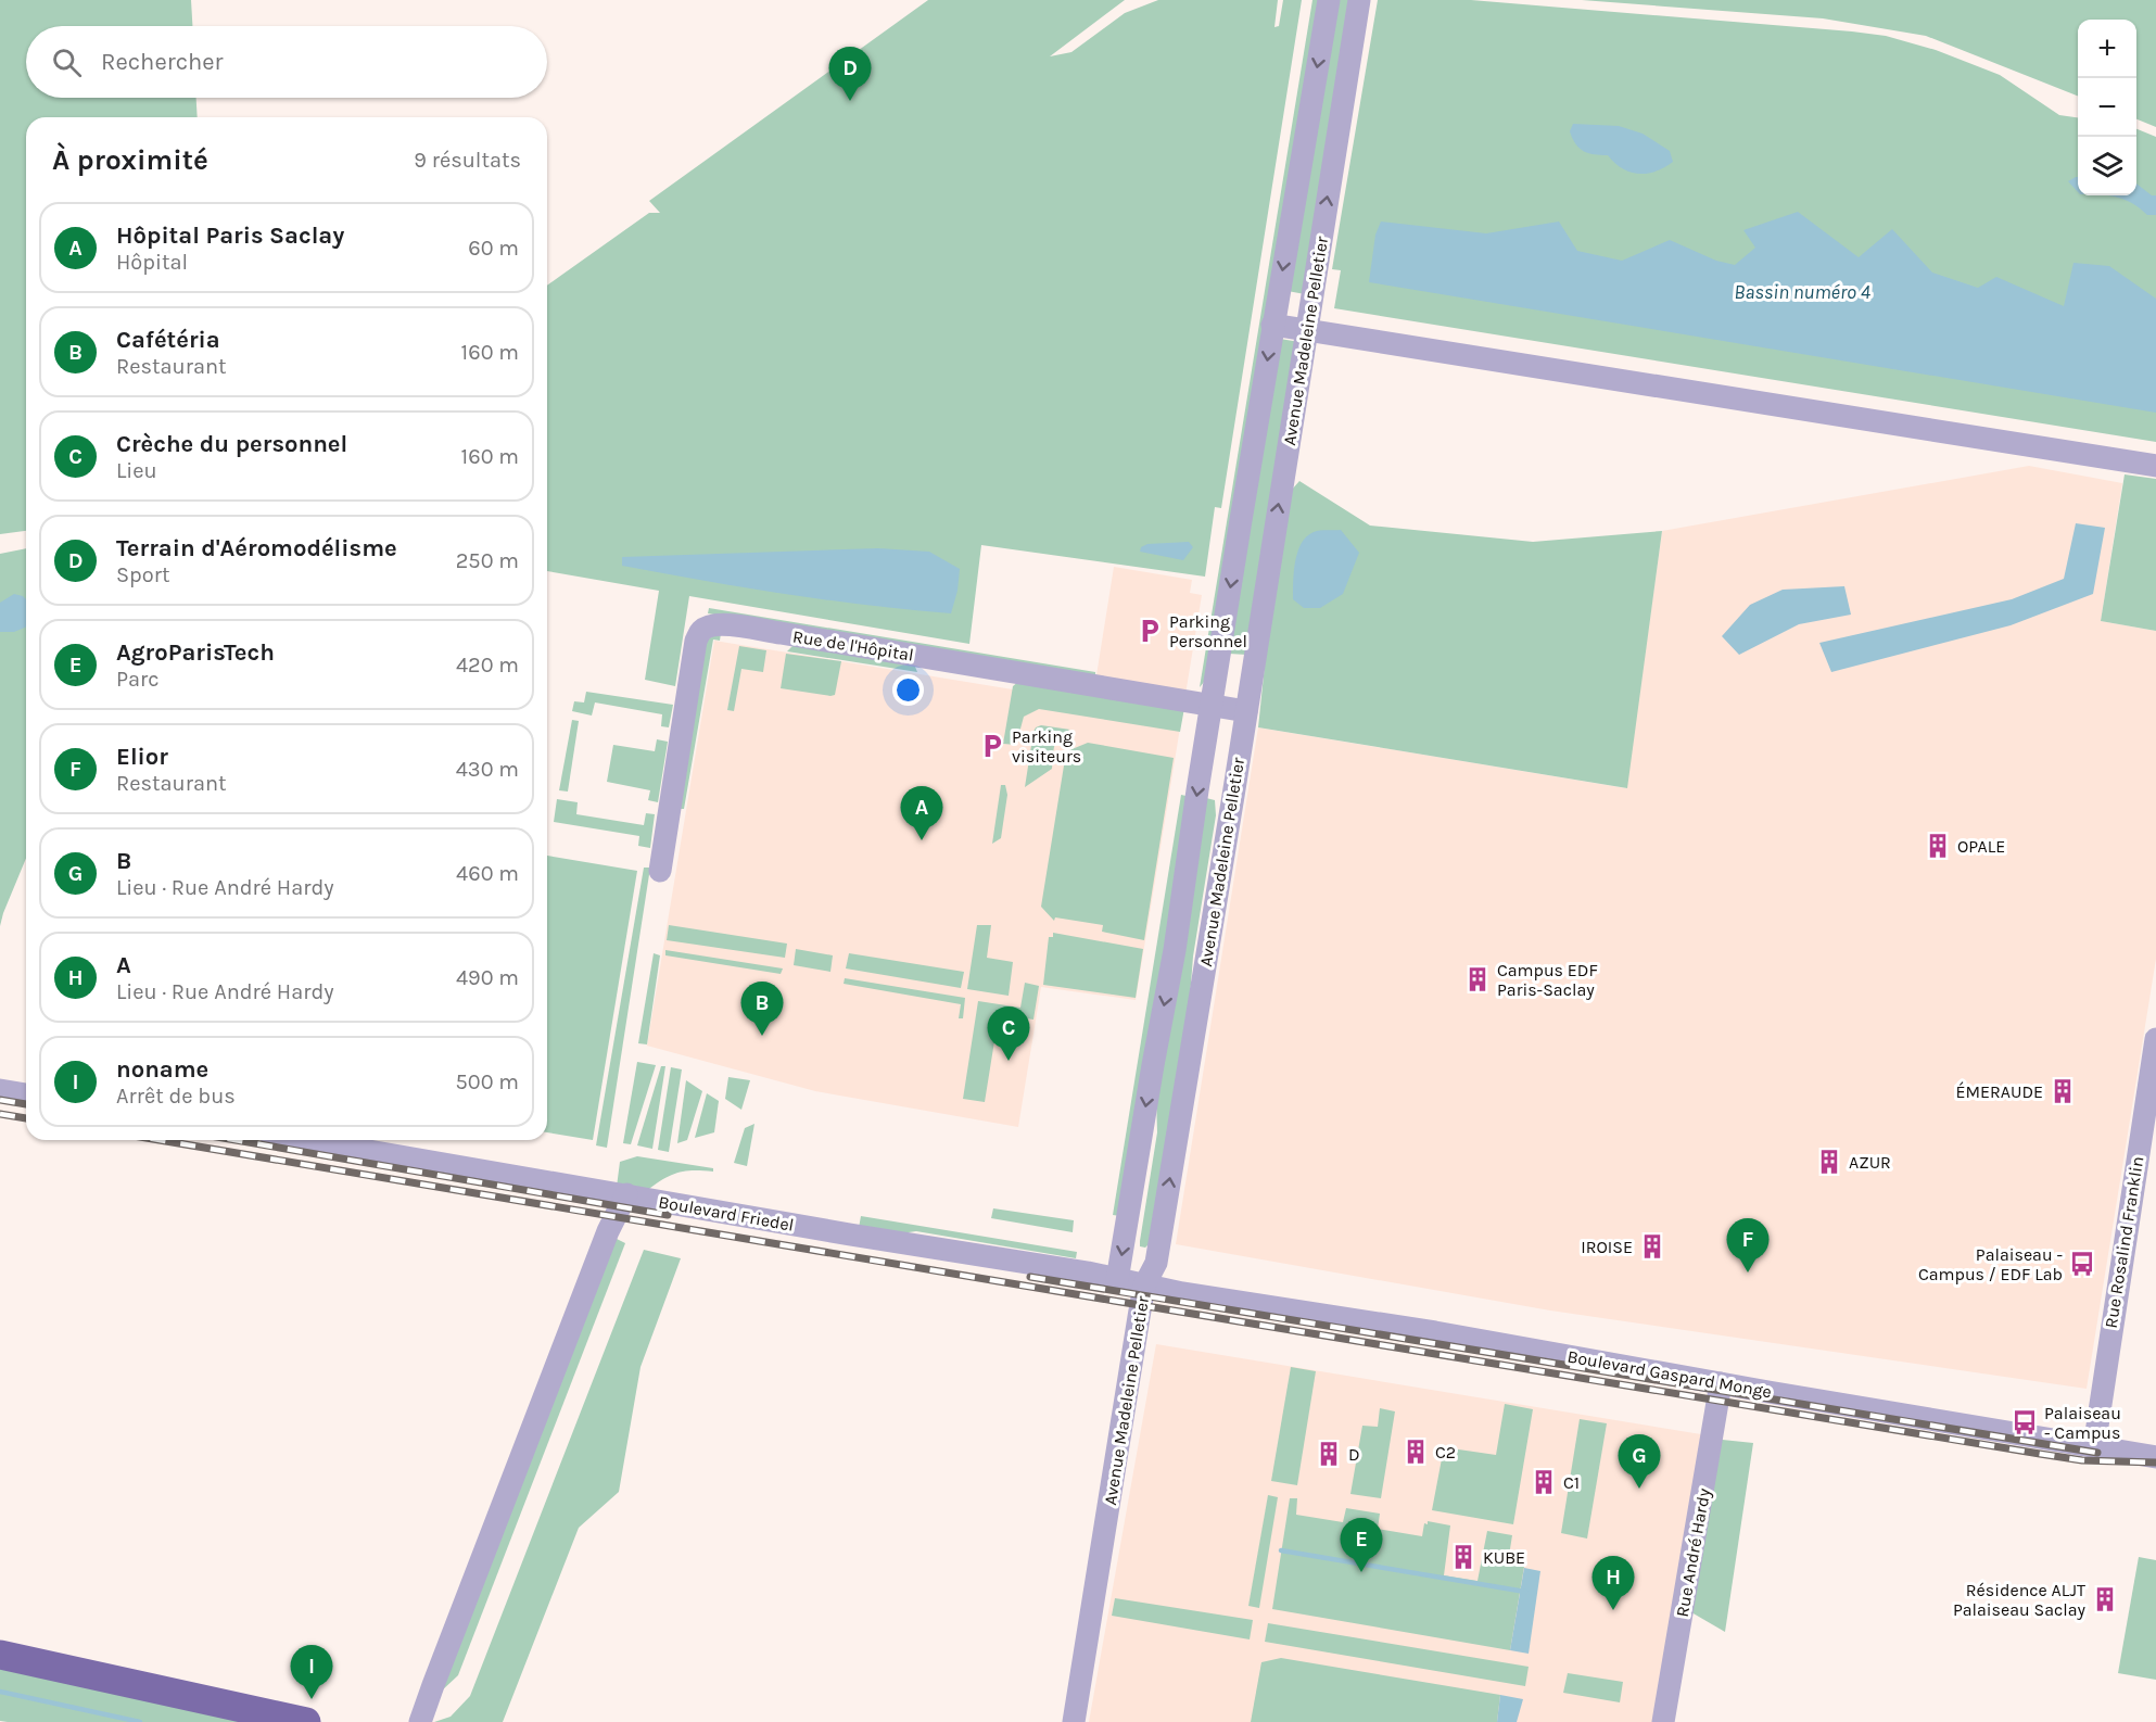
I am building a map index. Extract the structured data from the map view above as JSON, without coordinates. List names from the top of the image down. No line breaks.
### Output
{"streets":{"street":["Avenue Madeleine Pelletier","Rue de l'Hôpital","Boulevard Friedel","Rue Rosalind Franklin","Boulevard Gaspard Monge","Rue André Hardy"]},"crossings":[["Avenue Madeleine Pelletier","Rue de l'Hôpital"],["Avenue Madeleine Pelletier","Boulevard Friedel"],["Boulevard Friedel","Boulevard Gaspard Monge"],["Rue Rosalind Franklin","Boulevard Gaspard Monge"],["Boulevard Gaspard Monge","Rue André Hardy"]],"water":["Bassin numéro 4"],"places":{"parking":["Parking Personnel","Parking visiteurs"],"building":["OPALE","Campus EDF Paris-Saclay","ÉMERAUDE","AZUR","IROISE","C2","D","C1","KUBE","Résidence ALJT Palaiseau Saclay"],"bus stop":["Palaiseau - Campus / EDF Lab","Palaiseau - Campus"]},"page":{"map_buttons":["+","−"],"search":"Rechercher","pins":["D","A","B","C","F","G","E","H","I"],"heading":["À proximité","9 résultats"],"list":[{"mark":"A","name":"Hôpital Paris Saclay","note":"Hôpital","value":"60 m"},{"mark":"B","name":"Cafétéria","note":"Restaurant","value":"160 m"},{"mark":"C","name":"Crèche du personnel","note":"Lieu","value":"160 m"},{"mark":"D","name":"Terrain d'Aéromodélisme","note":"Sport","value":"250 m"},{"mark":"E","name":"AgroParisTech","note":"Parc","value":"420 m"},{"mark":"F","name":"Elior","note":"Restaurant","value":"430 m"},{"mark":"G","name":"B","note":"Lieu · Rue André Hardy","value":"460 m"},{"mark":"H","name":"A","note":"Lieu · Rue André Hardy","value":"490 m"},{"mark":"I","name":"noname","note":"Arrêt de bus","value":"500 m"}]}}
